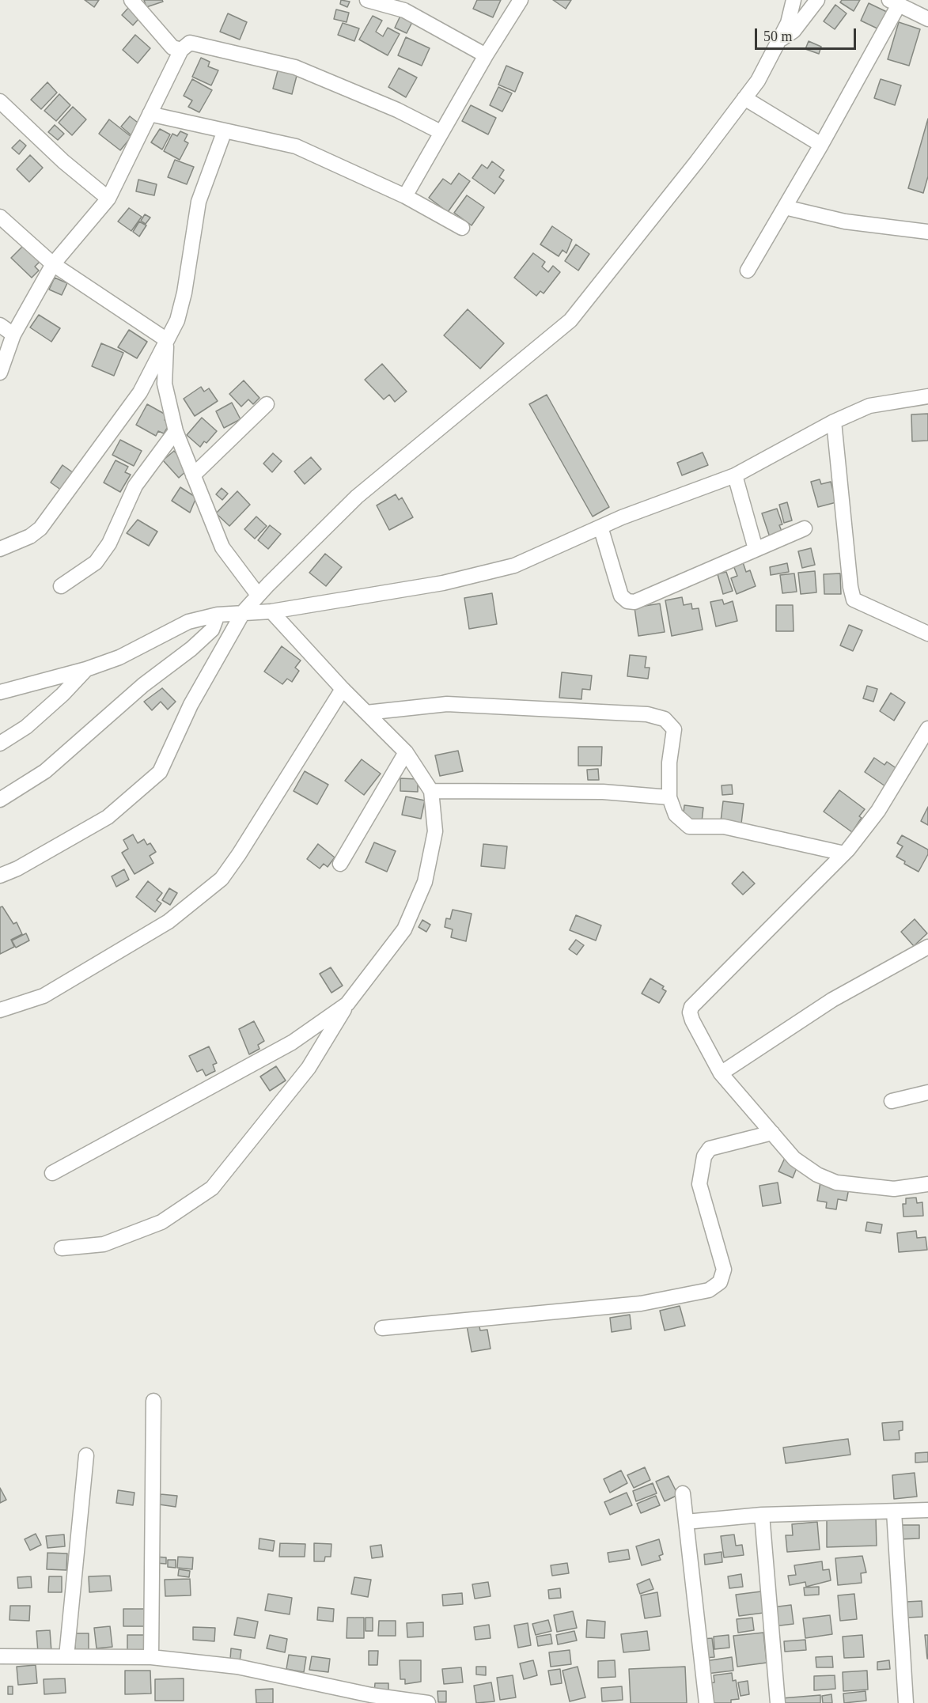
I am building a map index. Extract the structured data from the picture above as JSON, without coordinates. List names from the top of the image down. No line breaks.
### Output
{"scale_bar":"50 m"}
